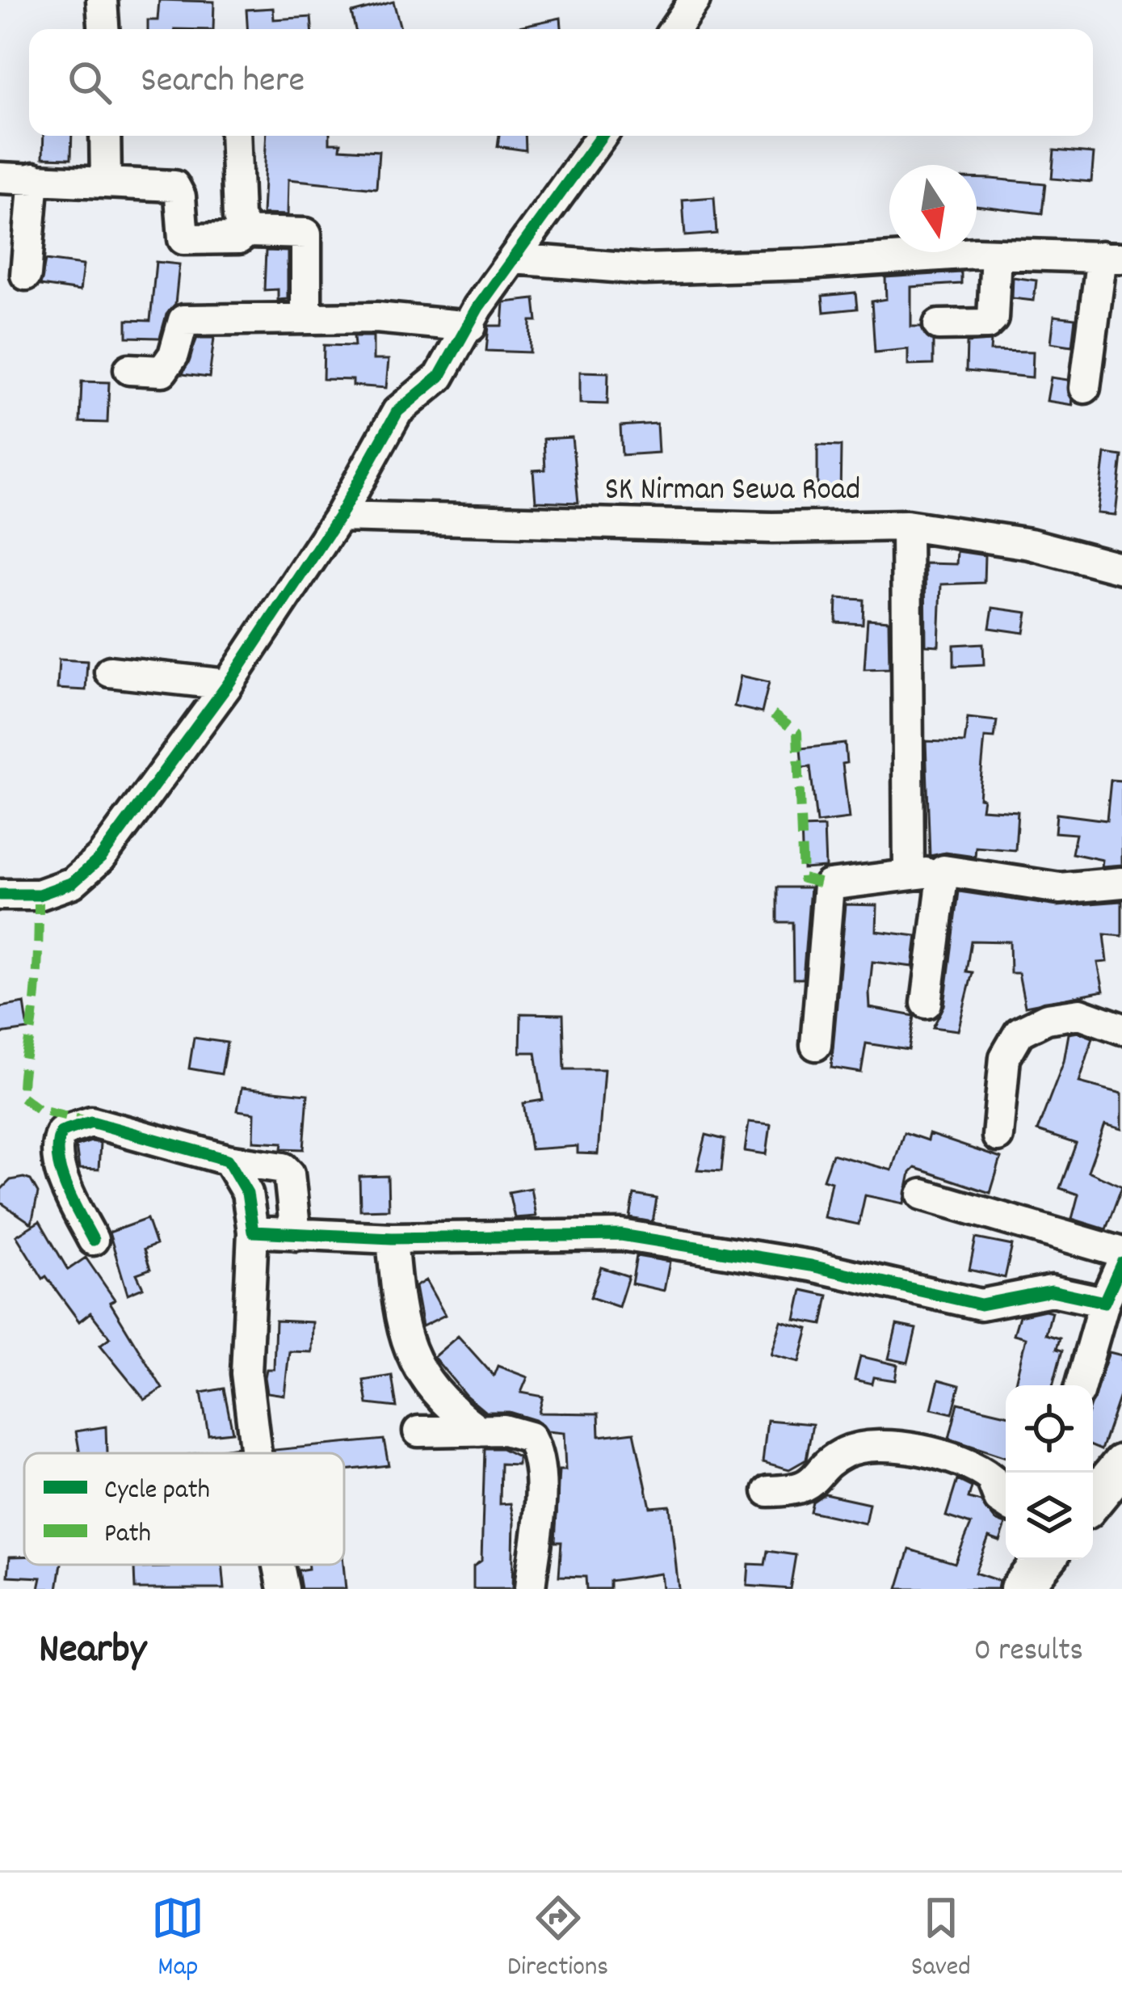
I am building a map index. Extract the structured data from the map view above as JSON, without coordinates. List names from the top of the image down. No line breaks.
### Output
{"streets":{"street":["SK Nirman Sewa Road"]},"legend":["Cycle path","Path"],"north":"bottom","page":{"search":"Search here","heading":["Nearby","0 results"],"nav":["Map","Directions","Saved"]}}
